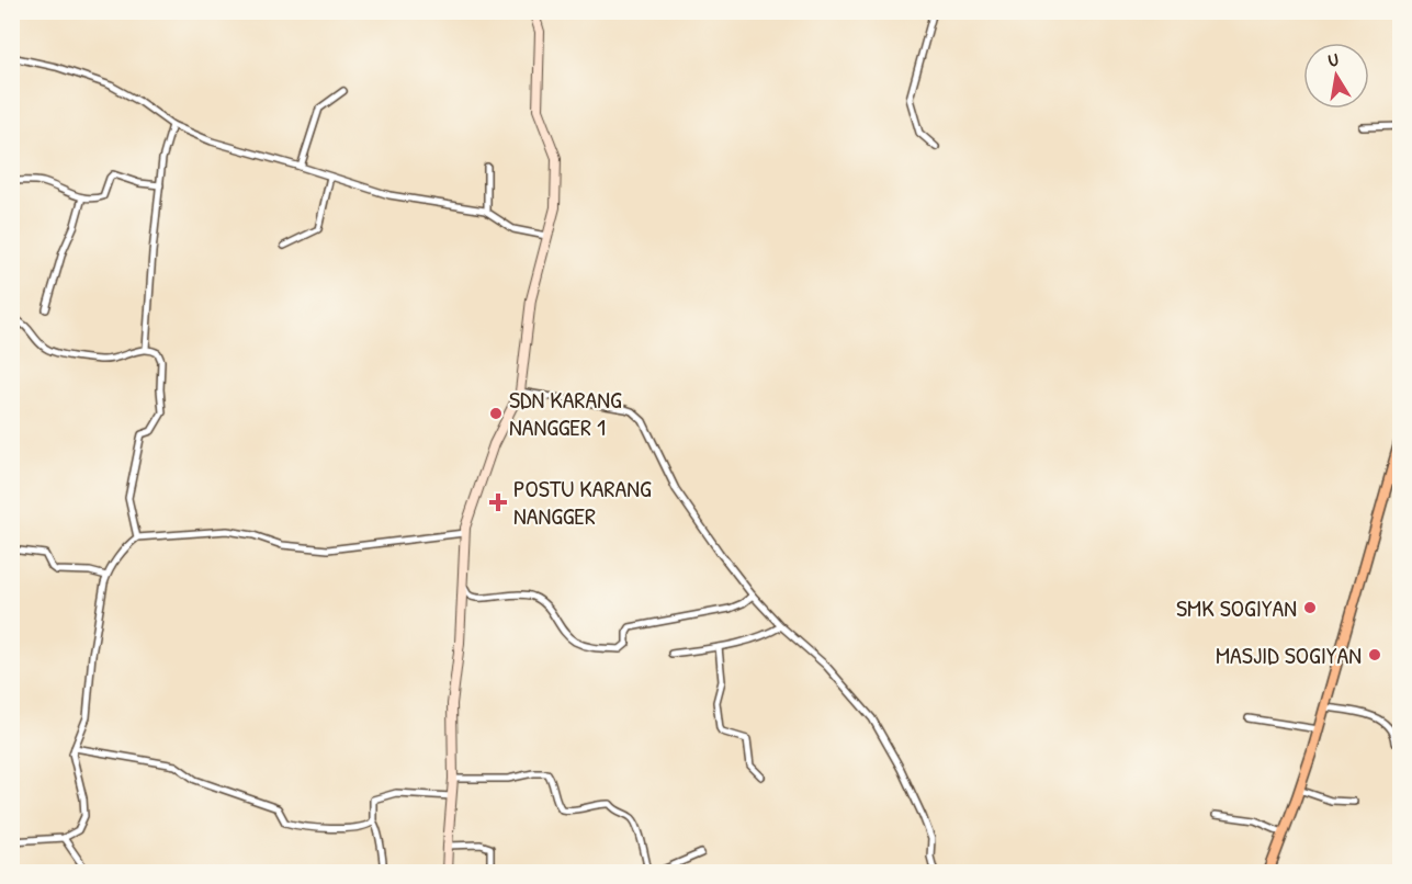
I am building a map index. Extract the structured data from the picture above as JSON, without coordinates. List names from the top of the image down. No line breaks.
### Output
{"places":{"other":["SDN KARANG NANGGER 1","SMK SOGIYAN","MASJID SOGIYAN"],"health":["POSTU KARANG NANGGER"]},"north":"top"}
